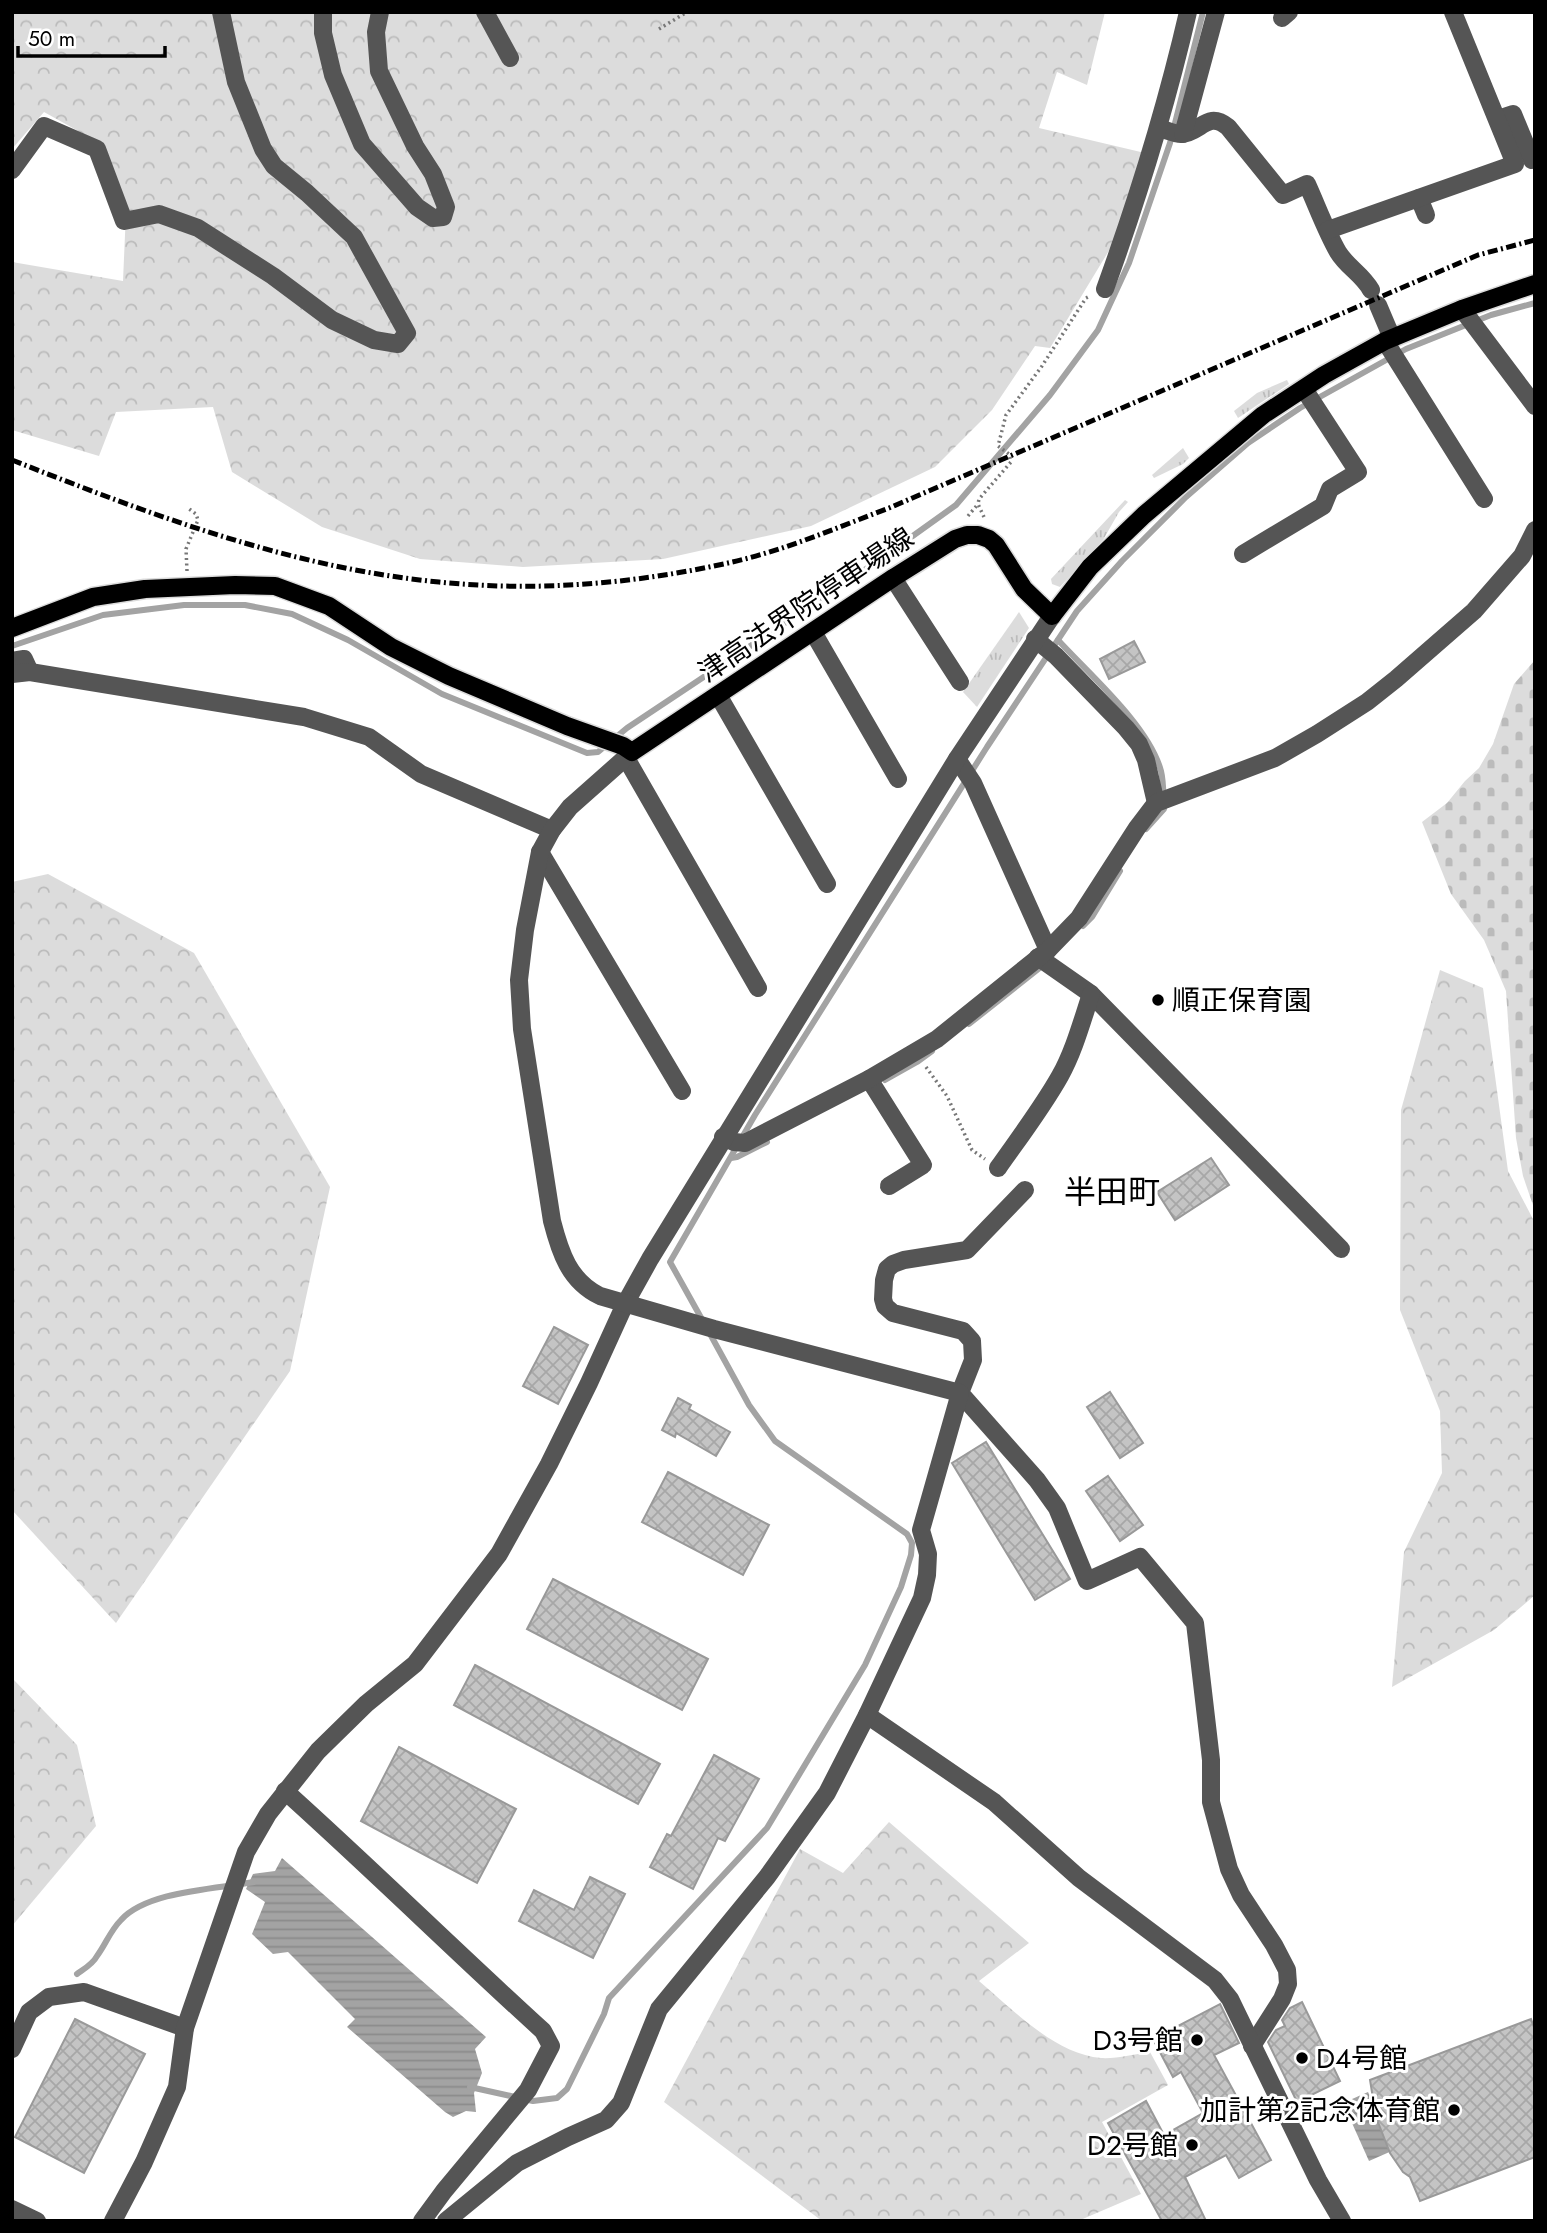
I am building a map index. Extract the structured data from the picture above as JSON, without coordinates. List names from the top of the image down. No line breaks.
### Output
{"streets":{"main road":["津高法界院停車場線"]},"districts":["半田町"],"places":["順正保育園","D3号館","D4号館","加計第2記念体育館","D2号館"],"scale_bar":"50 m"}
